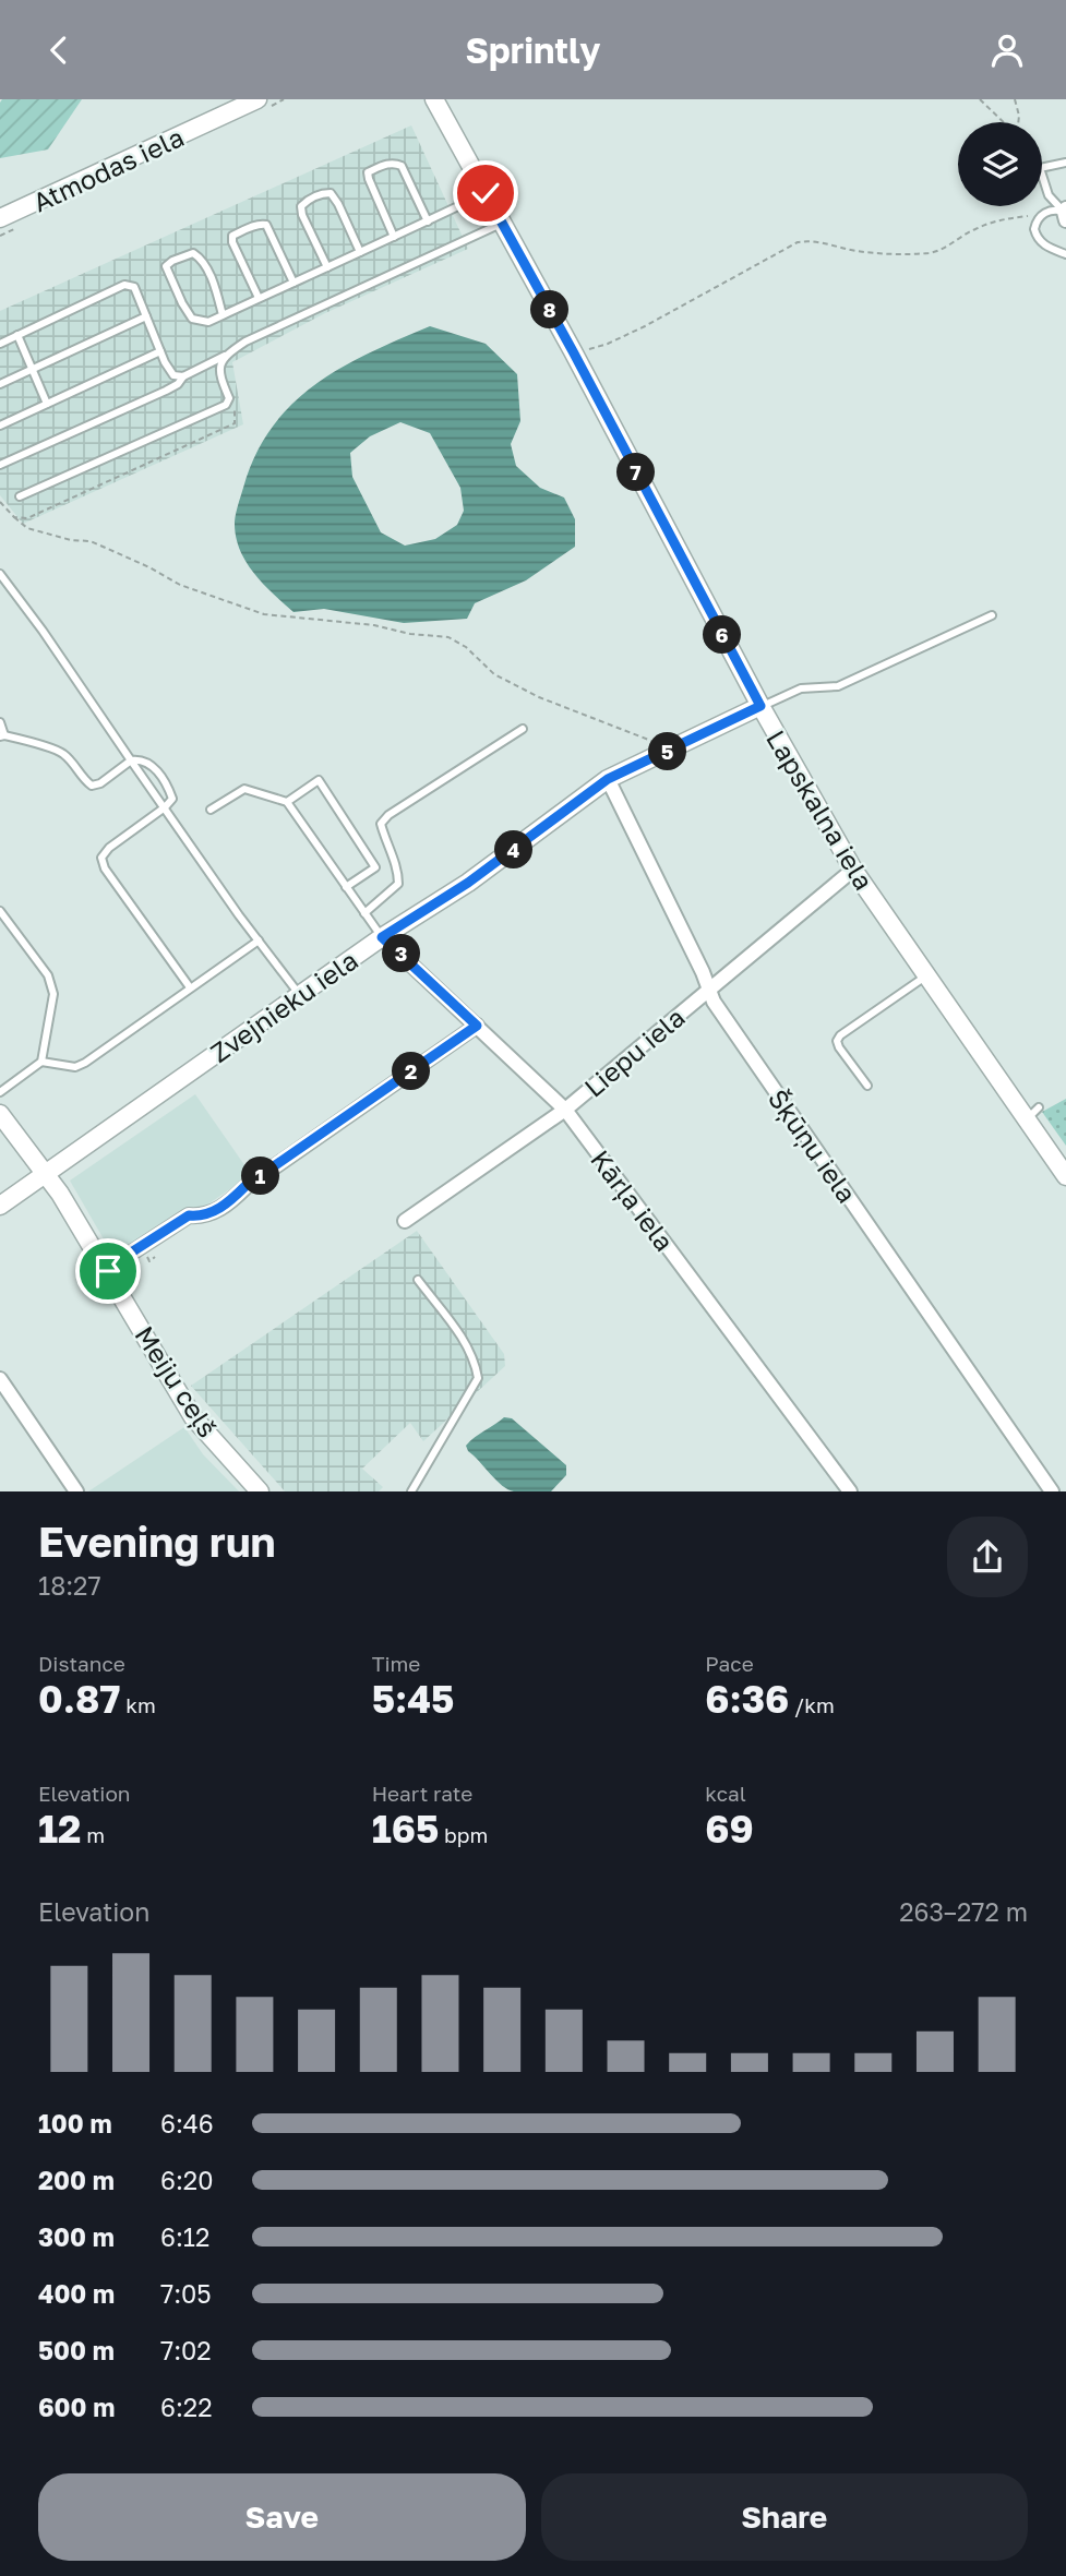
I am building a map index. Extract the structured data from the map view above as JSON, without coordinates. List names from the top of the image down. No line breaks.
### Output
{"streets":{"main road":["Atmodas iela","Lapskalna iela","Zvejnieku iela","Meiju ceļš"],"street":["Liepu iela","Šķūņu iela","Kārļa iela"]},"crossings":[["Lapskalna iela","Zvejnieku iela"],["Lapskalna iela","Liepu iela"],["Zvejnieku iela","Šķūņu iela"],["Zvejnieku iela","Kārļa iela"],["Zvejnieku iela","Meiju ceļš"],["Liepu iela","Šķūņu iela"],["Liepu iela","Kārļa iela"]],"page":{"header":"Sprintly","pins":["8","7","6","5","4","3","2","1"],"heading":["Evening run","18:27"],"stats":[["Distance","0.87 km"],["Time","5:45"],["Pace","6:36 /km"],["Elevation","12 m"],["Heart rate","165 bpm"],["kcal","69"]],"chart":["Elevation","263–272 m"],"list":[{"name":"100 m","note":"6:46"},{"name":"200 m","note":"6:20"},{"name":"300 m","note":"6:12"},{"name":"400 m","note":"7:05"},{"name":"500 m","note":"7:02"},{"name":"600 m","note":"6:22"}],"buttons":["Save","Share"]}}
